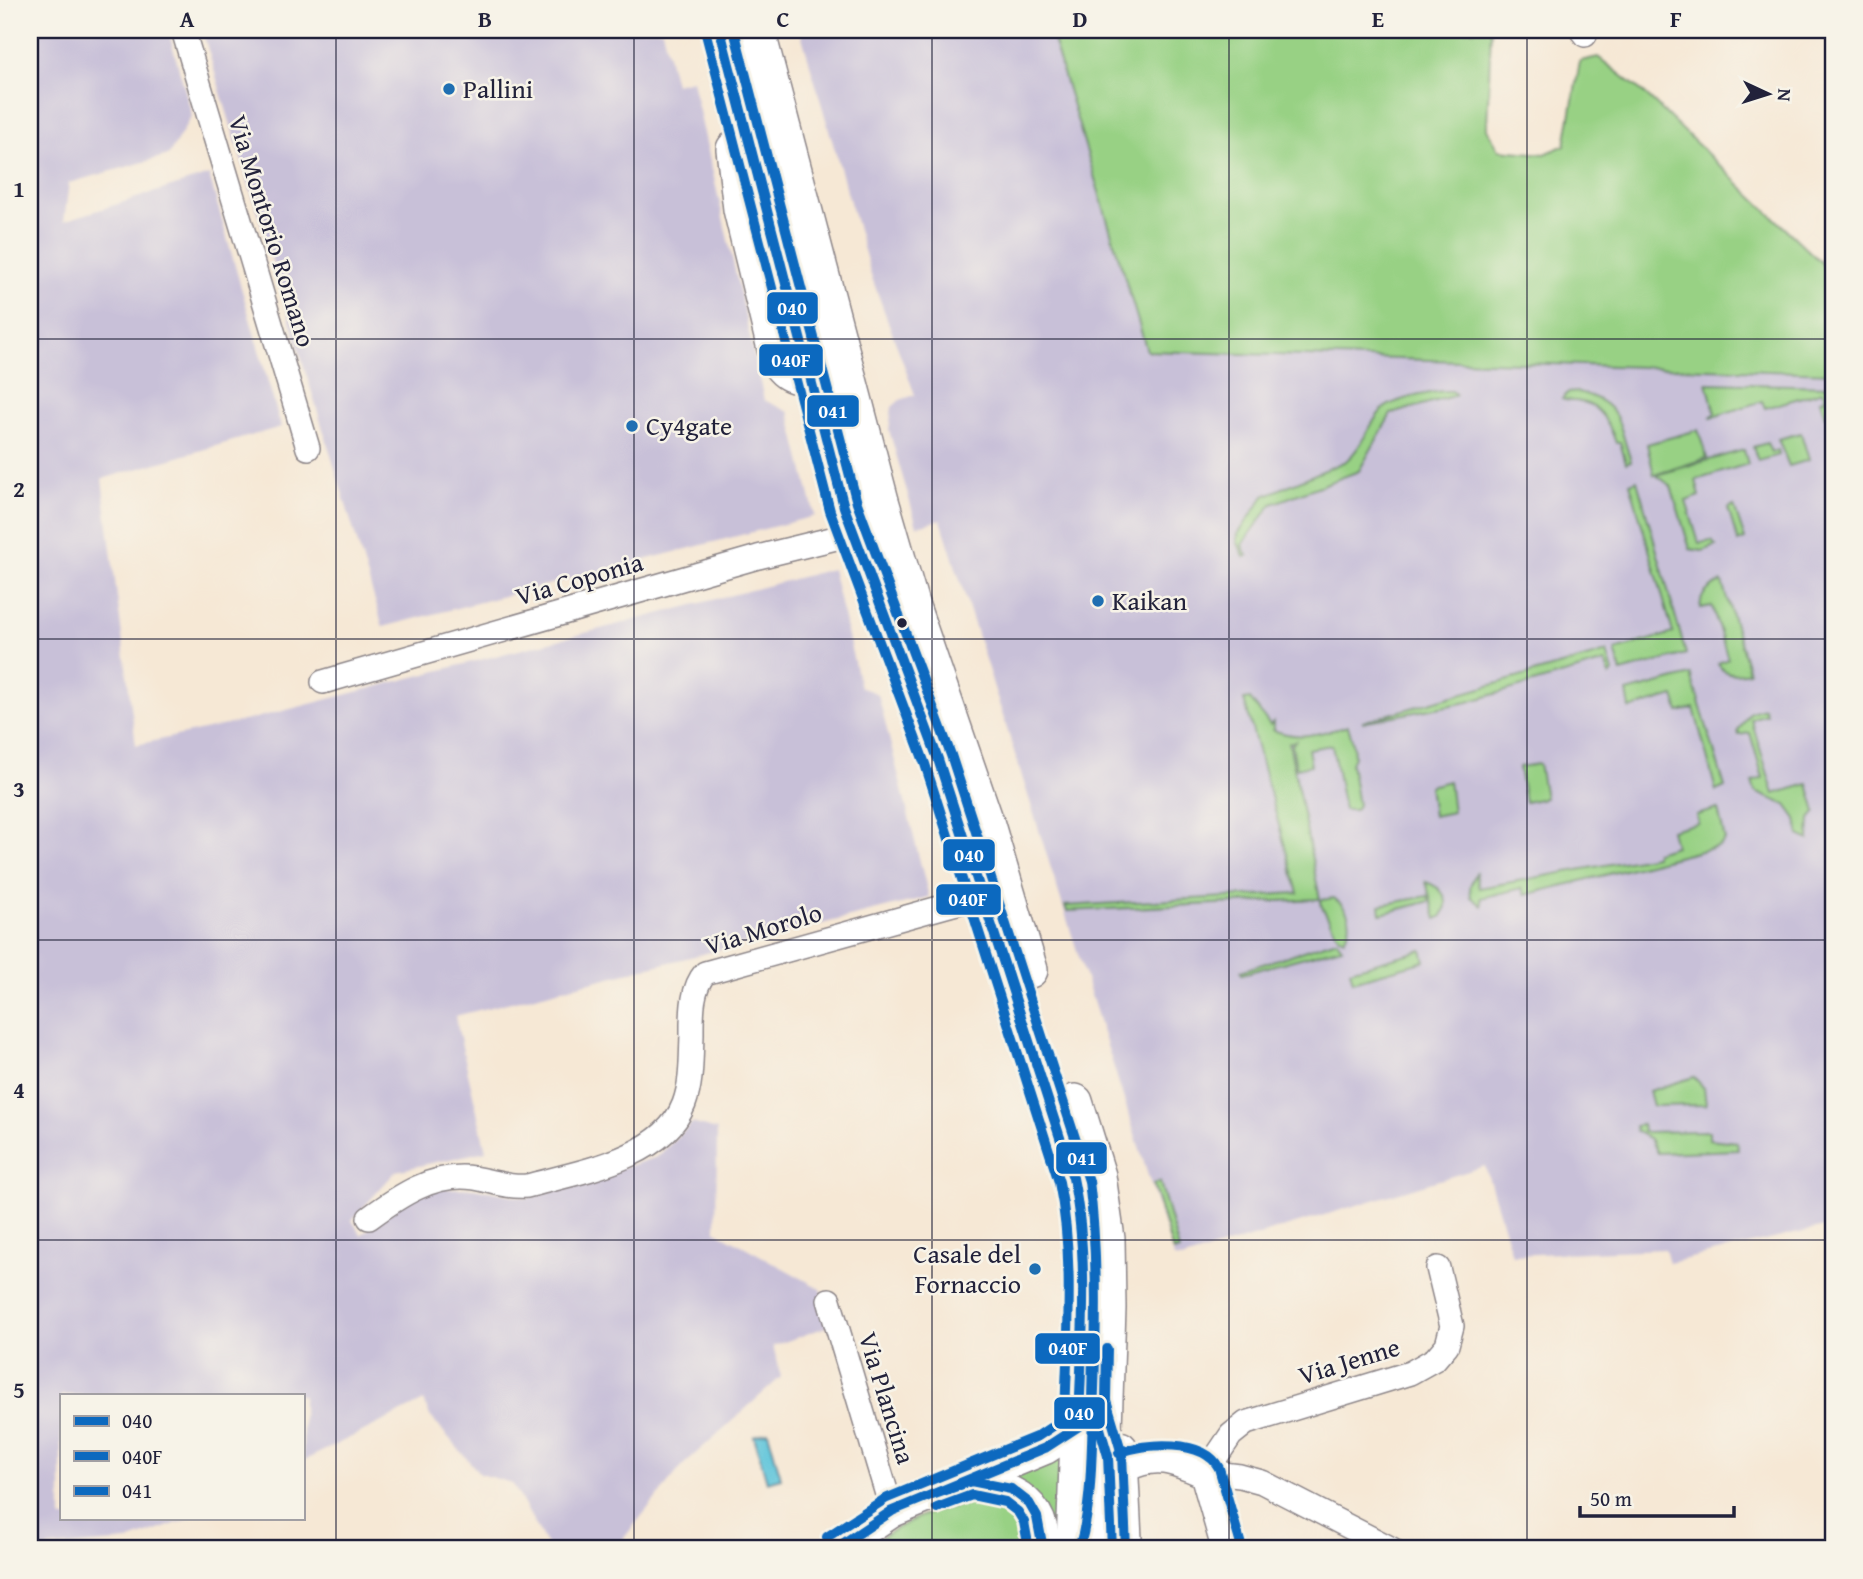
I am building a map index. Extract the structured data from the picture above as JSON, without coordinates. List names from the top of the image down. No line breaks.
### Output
{"streets":{"street":["Via Montorio Romano","Via Coponia","Via Morolo","Via Jenne","Via Plancina"]},"places":["Pallini","Cy4gate","Kaikan","Casale del Fornaccio"],"lines":["transit line 040","transit line 041","transit line 040F"],"legend":["040","040F","041"],"scale_bar":"50 m","north":"right","grid":{"columns":["A","B","C","D","E","F"],"rows":["1","2","3","4","5"]}}
